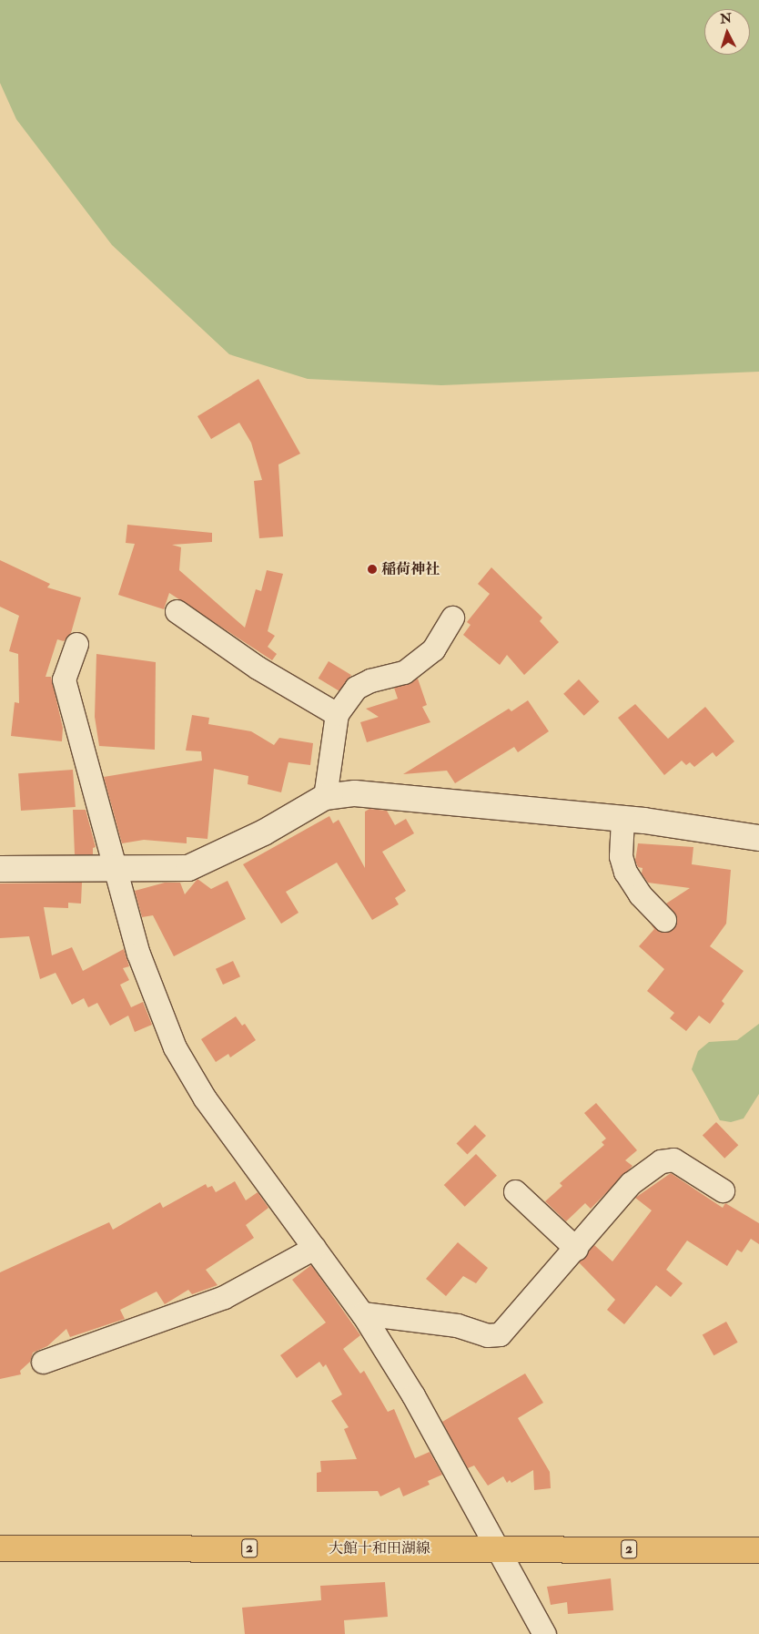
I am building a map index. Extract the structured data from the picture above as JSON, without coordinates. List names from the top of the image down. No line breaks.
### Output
{"streets":{"main road":["2","大館十和田湖線"]},"places":["稲荷神社"],"north":"top"}
